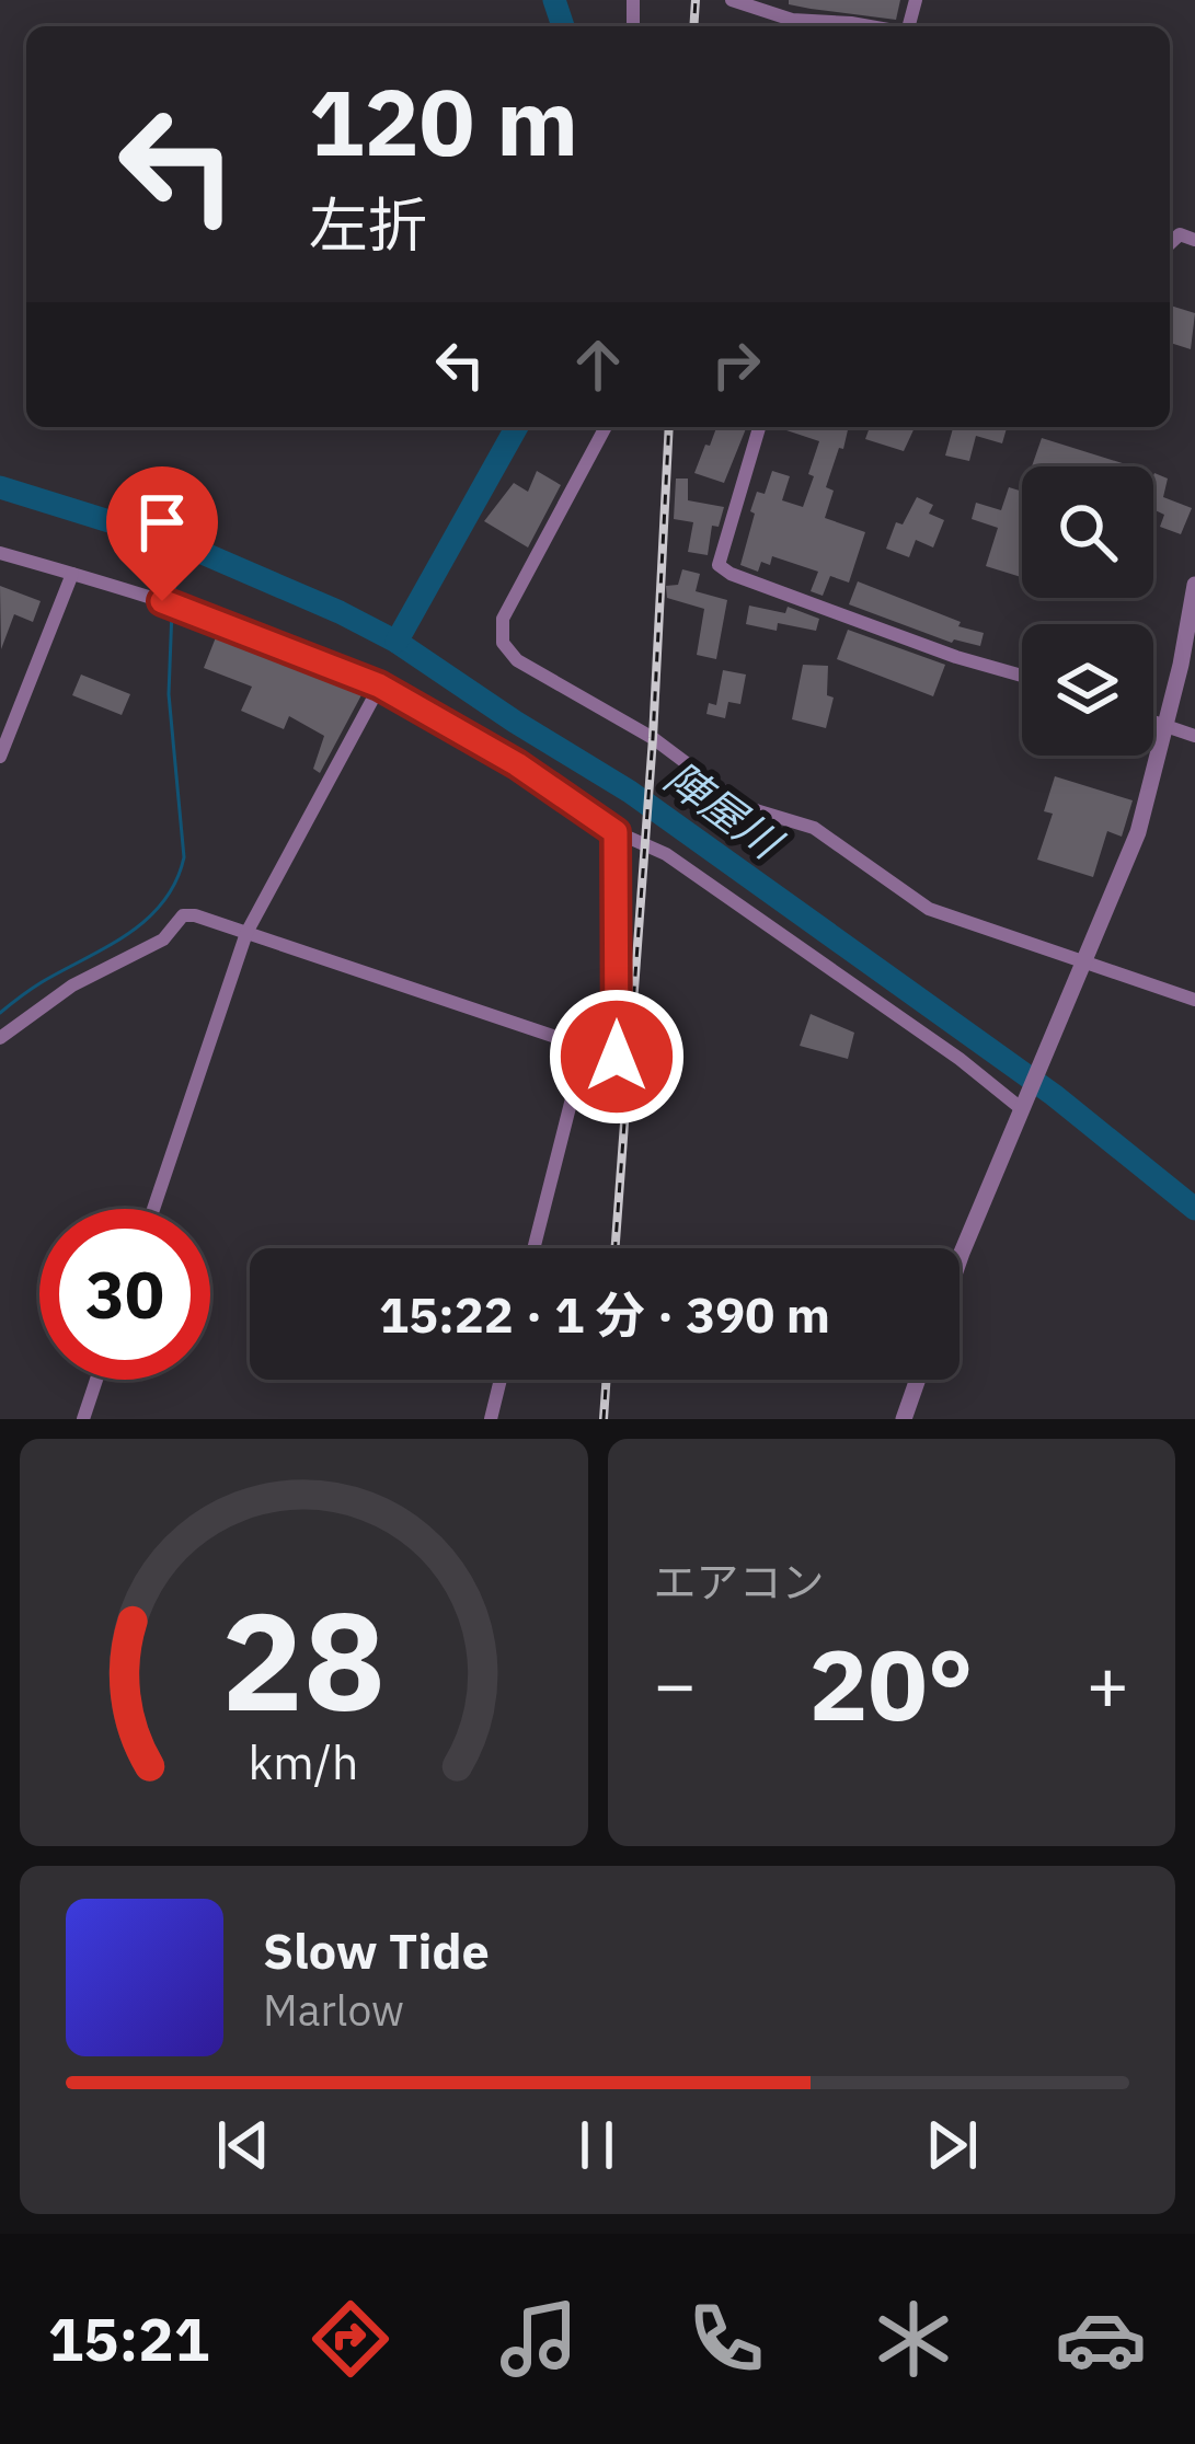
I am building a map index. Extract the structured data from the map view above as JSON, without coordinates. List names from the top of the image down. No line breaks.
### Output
{"water":["陣屋川"],"page":{"turn":["120 m","左折"],"limit":"30","trip":"15:22 · 1 分 · 390 m","tile":"エアコン","heat":["−","20°","+"],"song":["Slow Tide","Marlow"],"tabs":"15:21","gauge":["28","km/h"]}}
